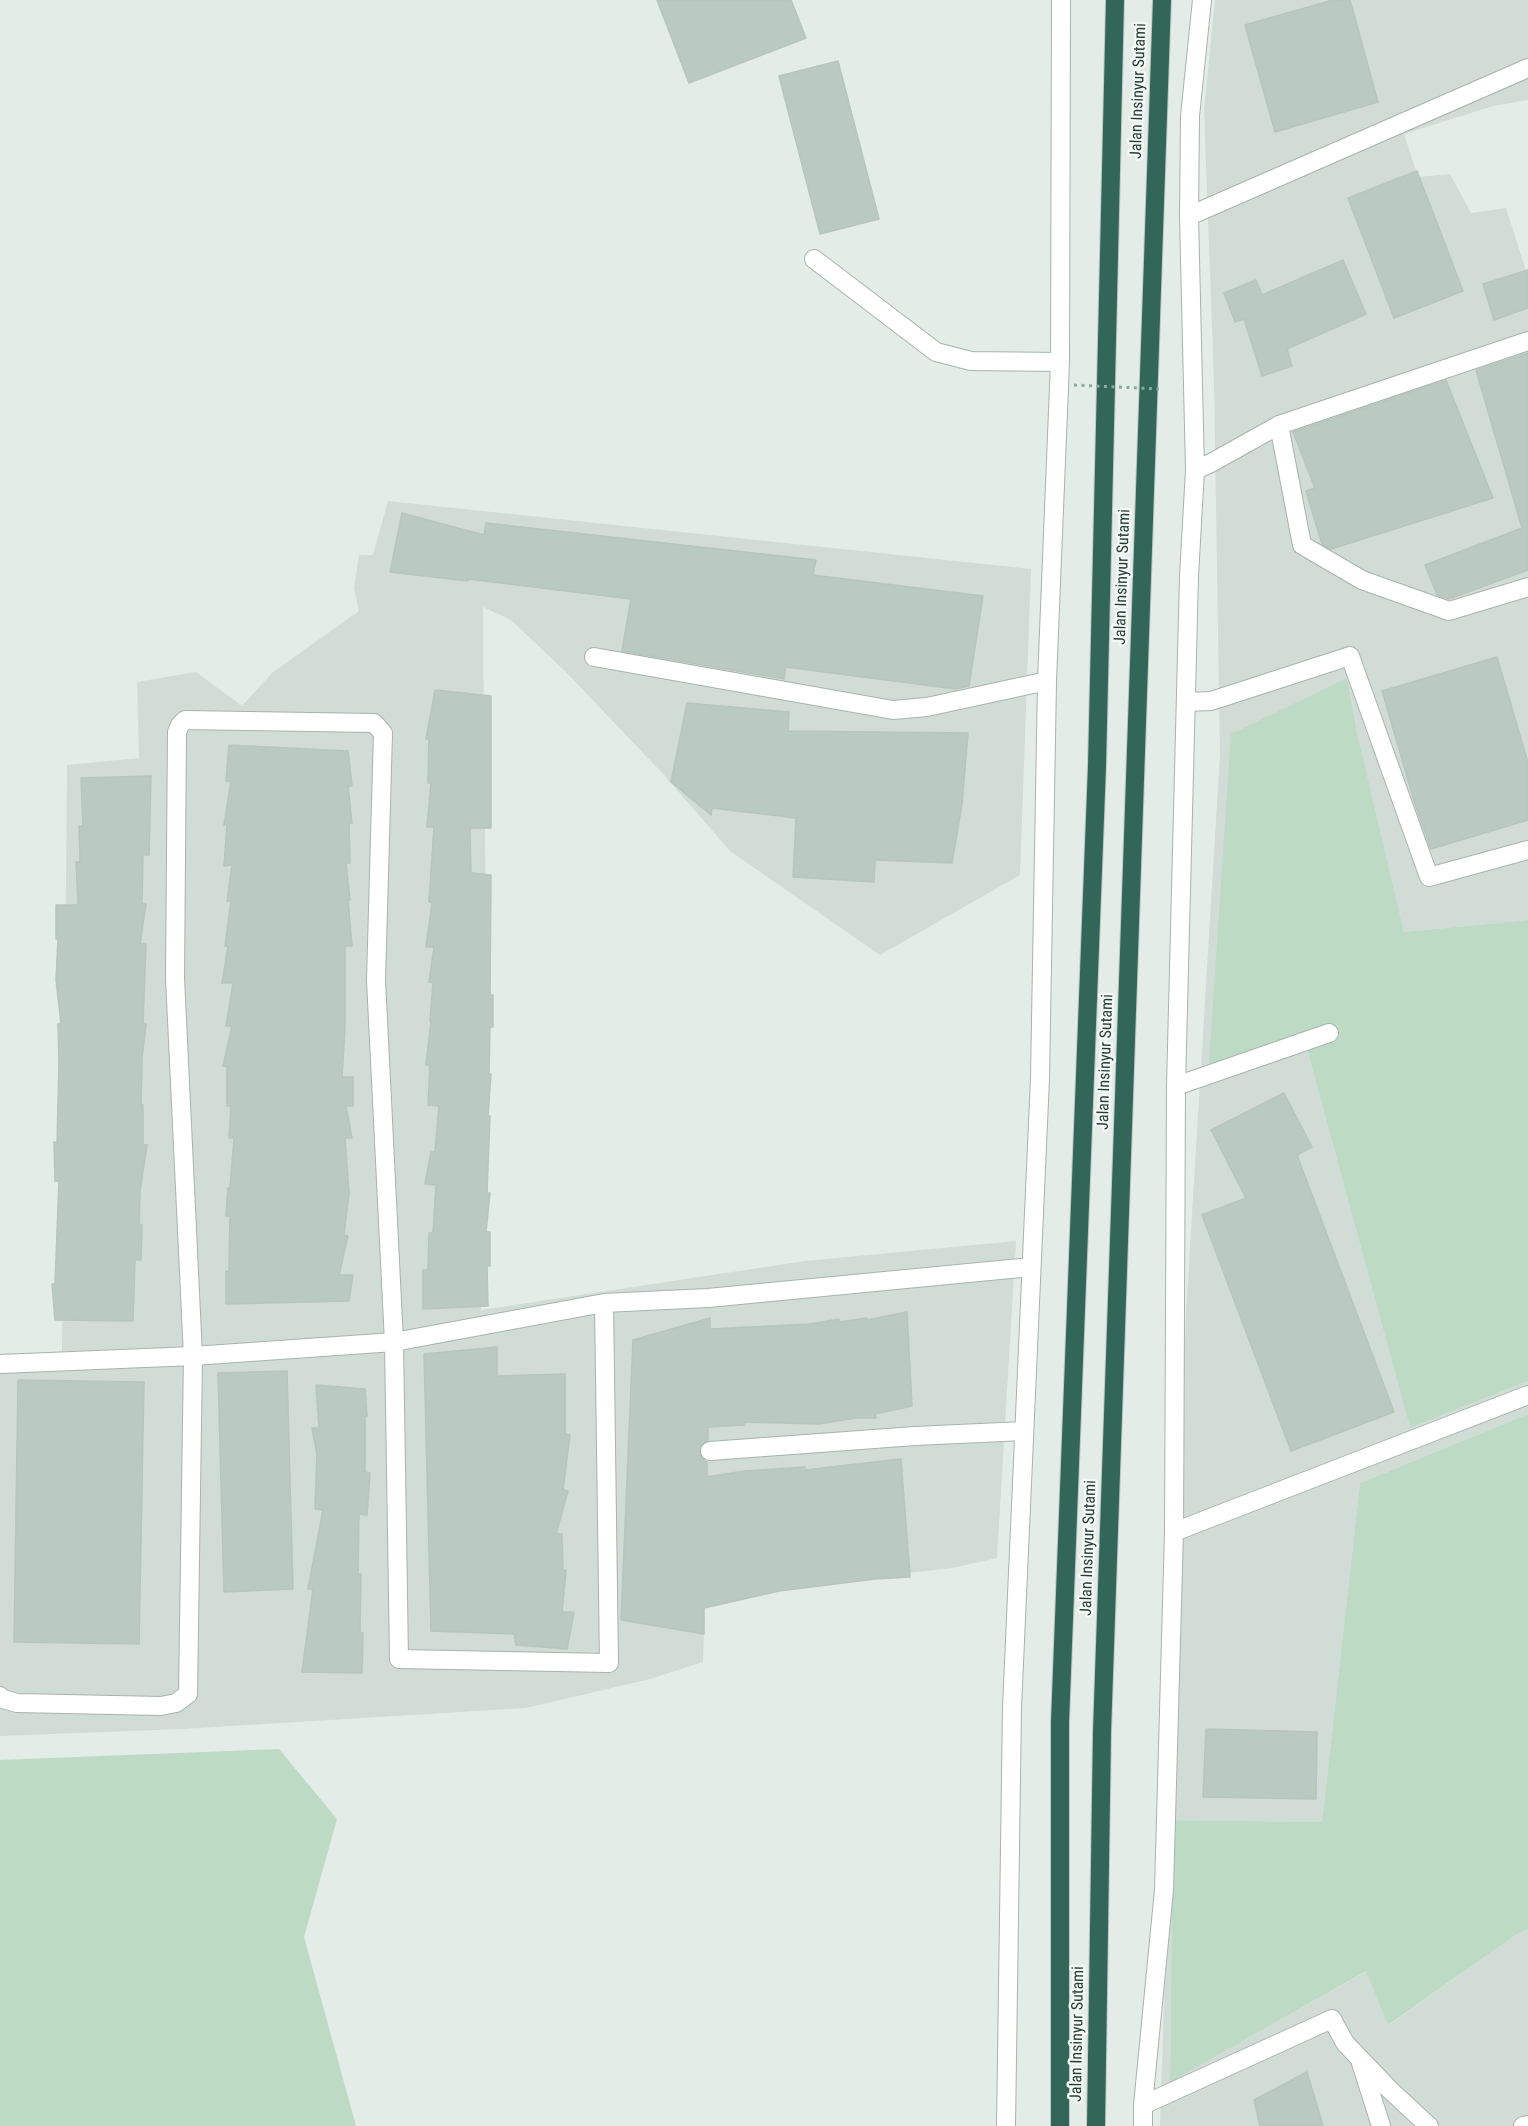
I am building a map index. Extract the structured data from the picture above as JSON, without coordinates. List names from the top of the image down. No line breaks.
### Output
{"streets":{"highway":["Jalan Insinyur Sutami"]}}
